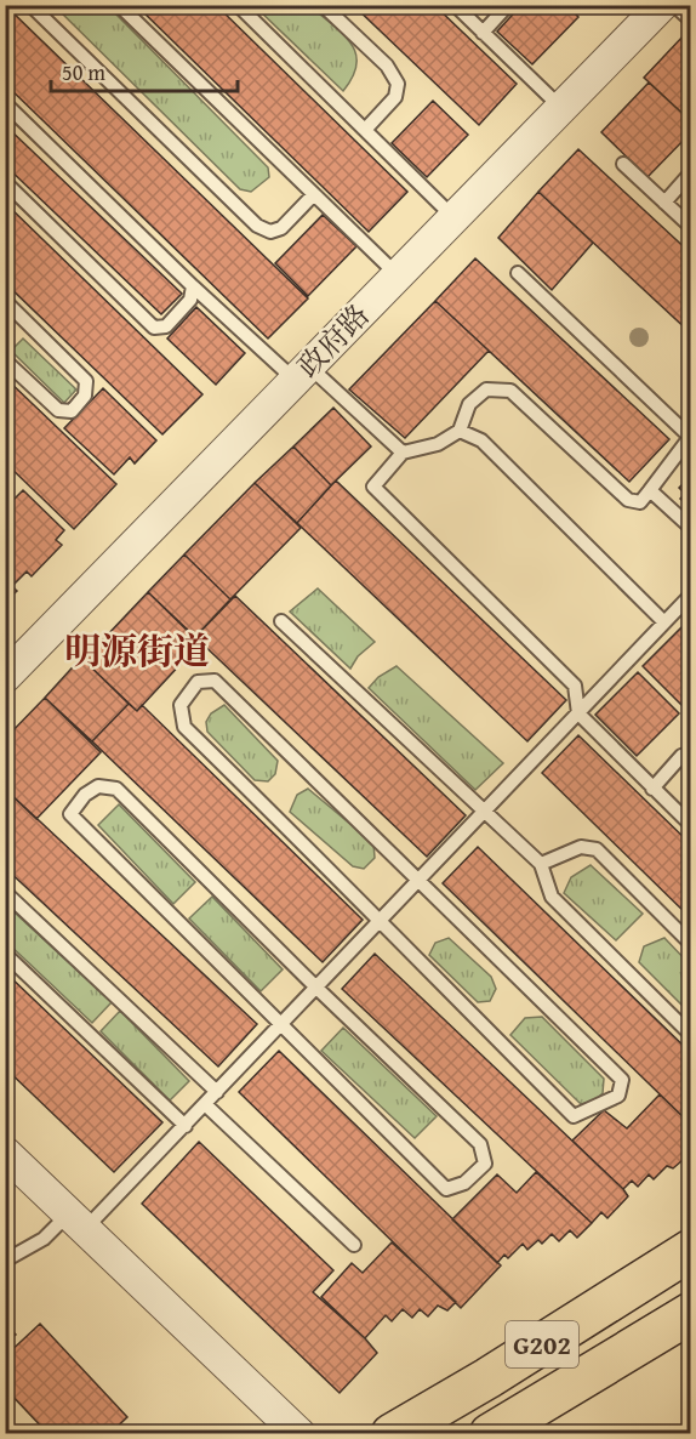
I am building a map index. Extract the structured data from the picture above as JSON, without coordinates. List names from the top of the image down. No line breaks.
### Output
{"streets":{"highway":["G202"],"street":["政府路"]},"districts":["明源街道"],"scale_bar":"50 m"}
